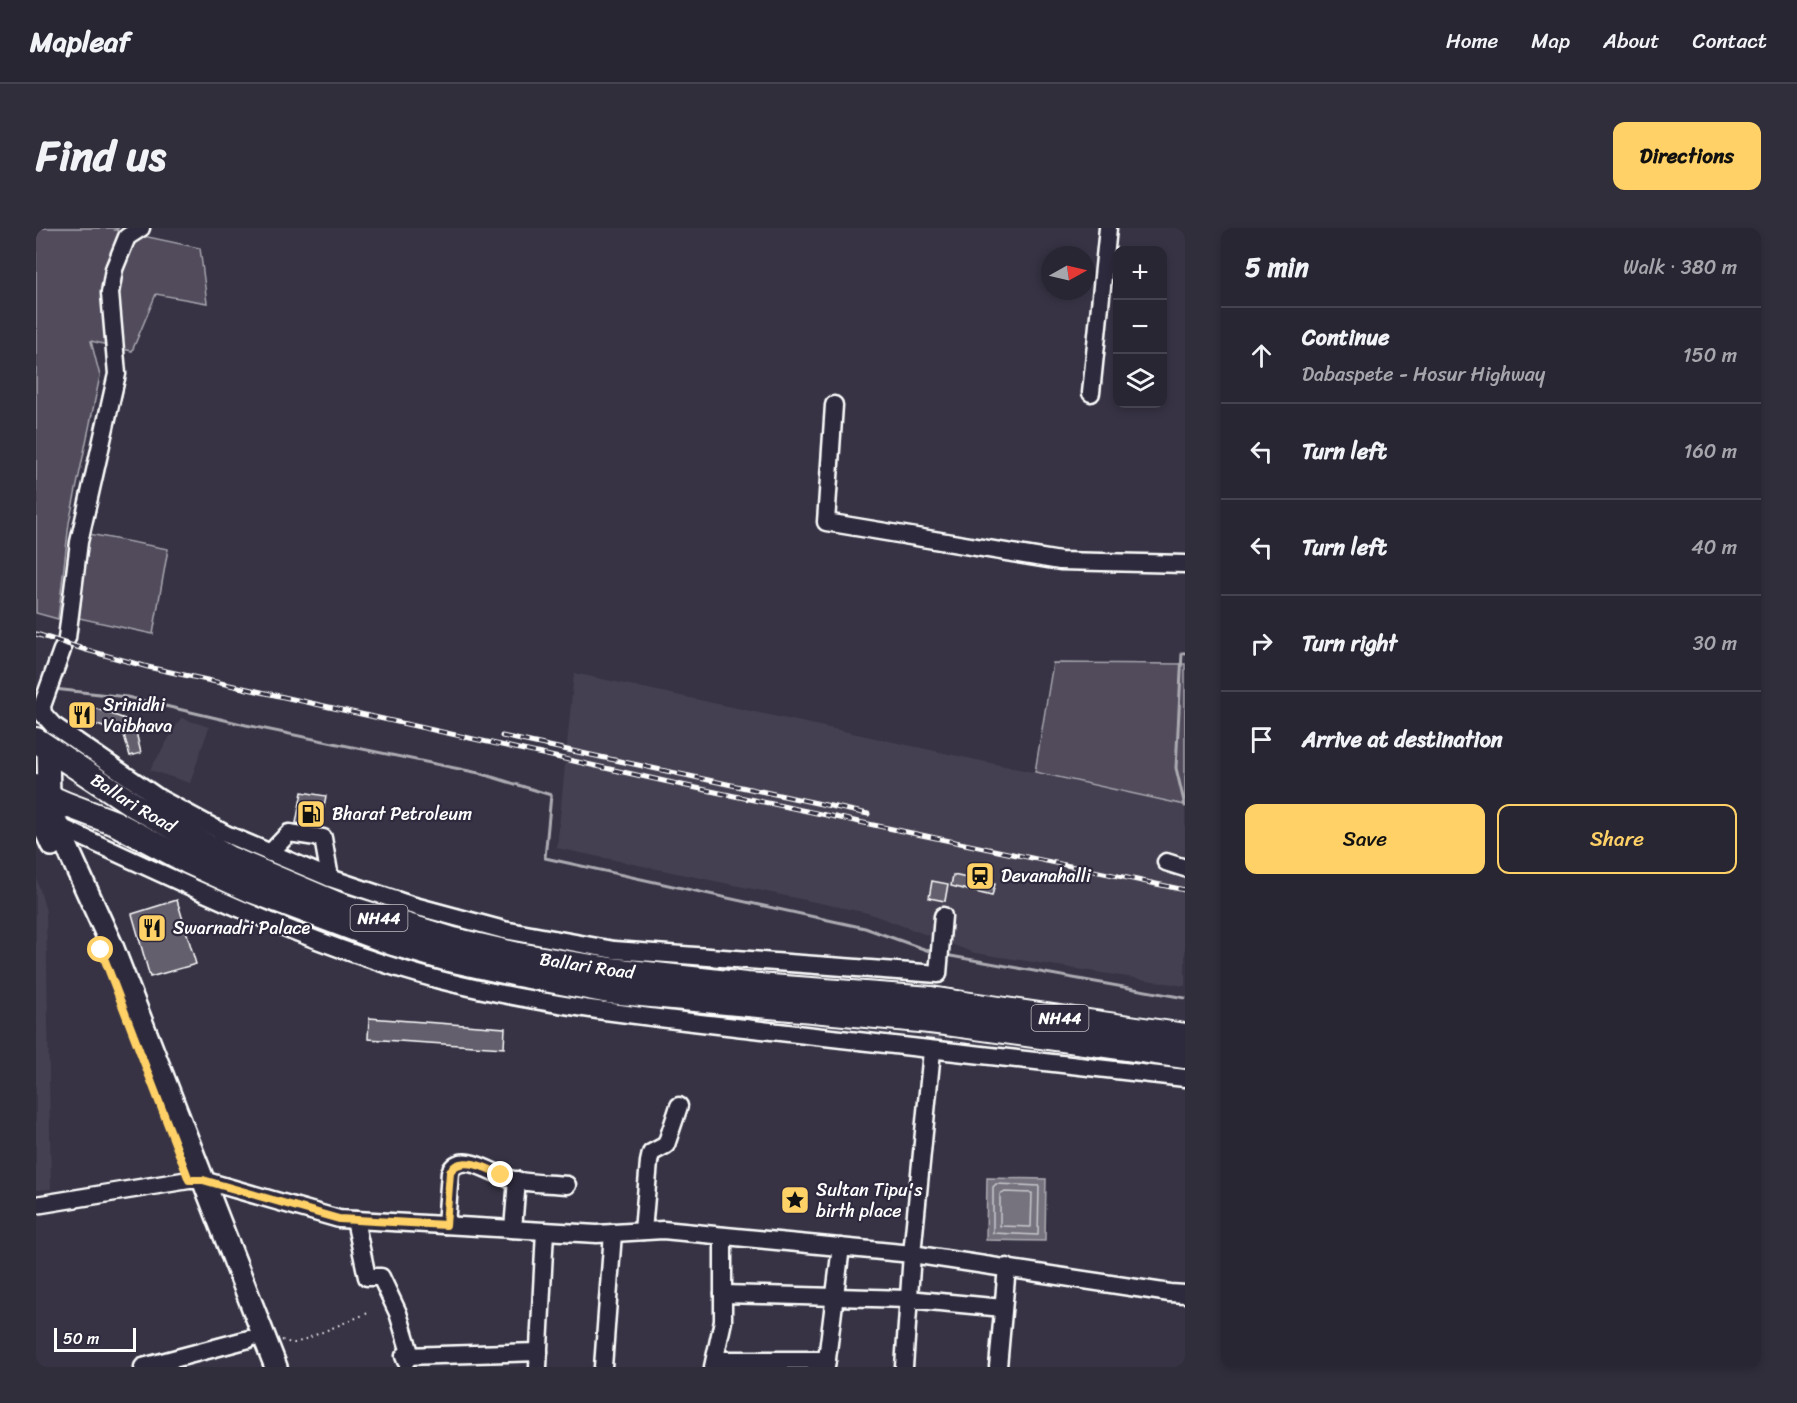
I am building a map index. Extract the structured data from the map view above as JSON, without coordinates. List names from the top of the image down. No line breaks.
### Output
{"streets":{"highway":["Ballari Road","NH44"]},"places":{"restaurant":["Srinidhi Vaibhava","Swarnadri Palace"],"fuel station":["Bharat Petroleum"],"station":["Devanahalli"],"place":["Sultan Tipu's birth place"]},"scale_bar":"50 m","north":"right","page":{"header":"Mapleaf","nav":["Home","Map","About","Contact"],"title":"Find us","buttons":["Directions",["Save","Share"]],"heading":["5 min","Walk · 380 m"],"map_buttons":["+","−"],"list":[["Continue","Dabaspete - Hosur Highway","150 m"],["Turn left","160 m"],["Turn left","40 m"],["Turn right","30 m"],"Arrive at destination"],"scale":"50 m"}}
